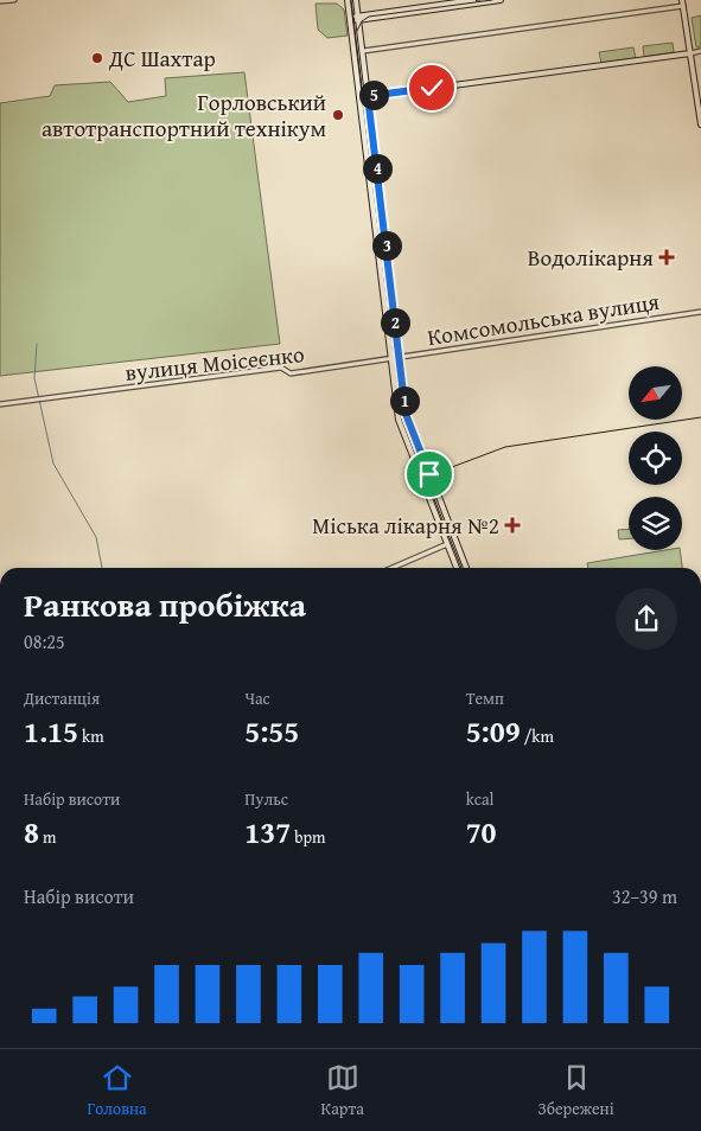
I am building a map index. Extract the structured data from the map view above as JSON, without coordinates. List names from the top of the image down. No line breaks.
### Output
{"streets":{"street":["Комсомольська вулиця","вулиця Моісеєнко"]},"crossings":[["Комсомольська вулиця","вулиця Моісеєнко"]],"places":{"other":["ДС Шахтар","Горловський автотранспортний технікум"],"health":["Водолікарня","Міська лікарня №2"]},"north":"bottom left","page":{"pins":["5","4","3","2","1"],"heading":["Ранкова пробіжка","08:25"],"stats":[["Дистанція","1.15 km"],["Час","5:55"],["Темп","5:09 /km"],["Набір висоти","8 m"],["Пульс","137 bpm"],["kcal","70"]],"chart":["Набір висоти","32–39 m"],"tabs":["Головна","Карта","Збережені"]}}
